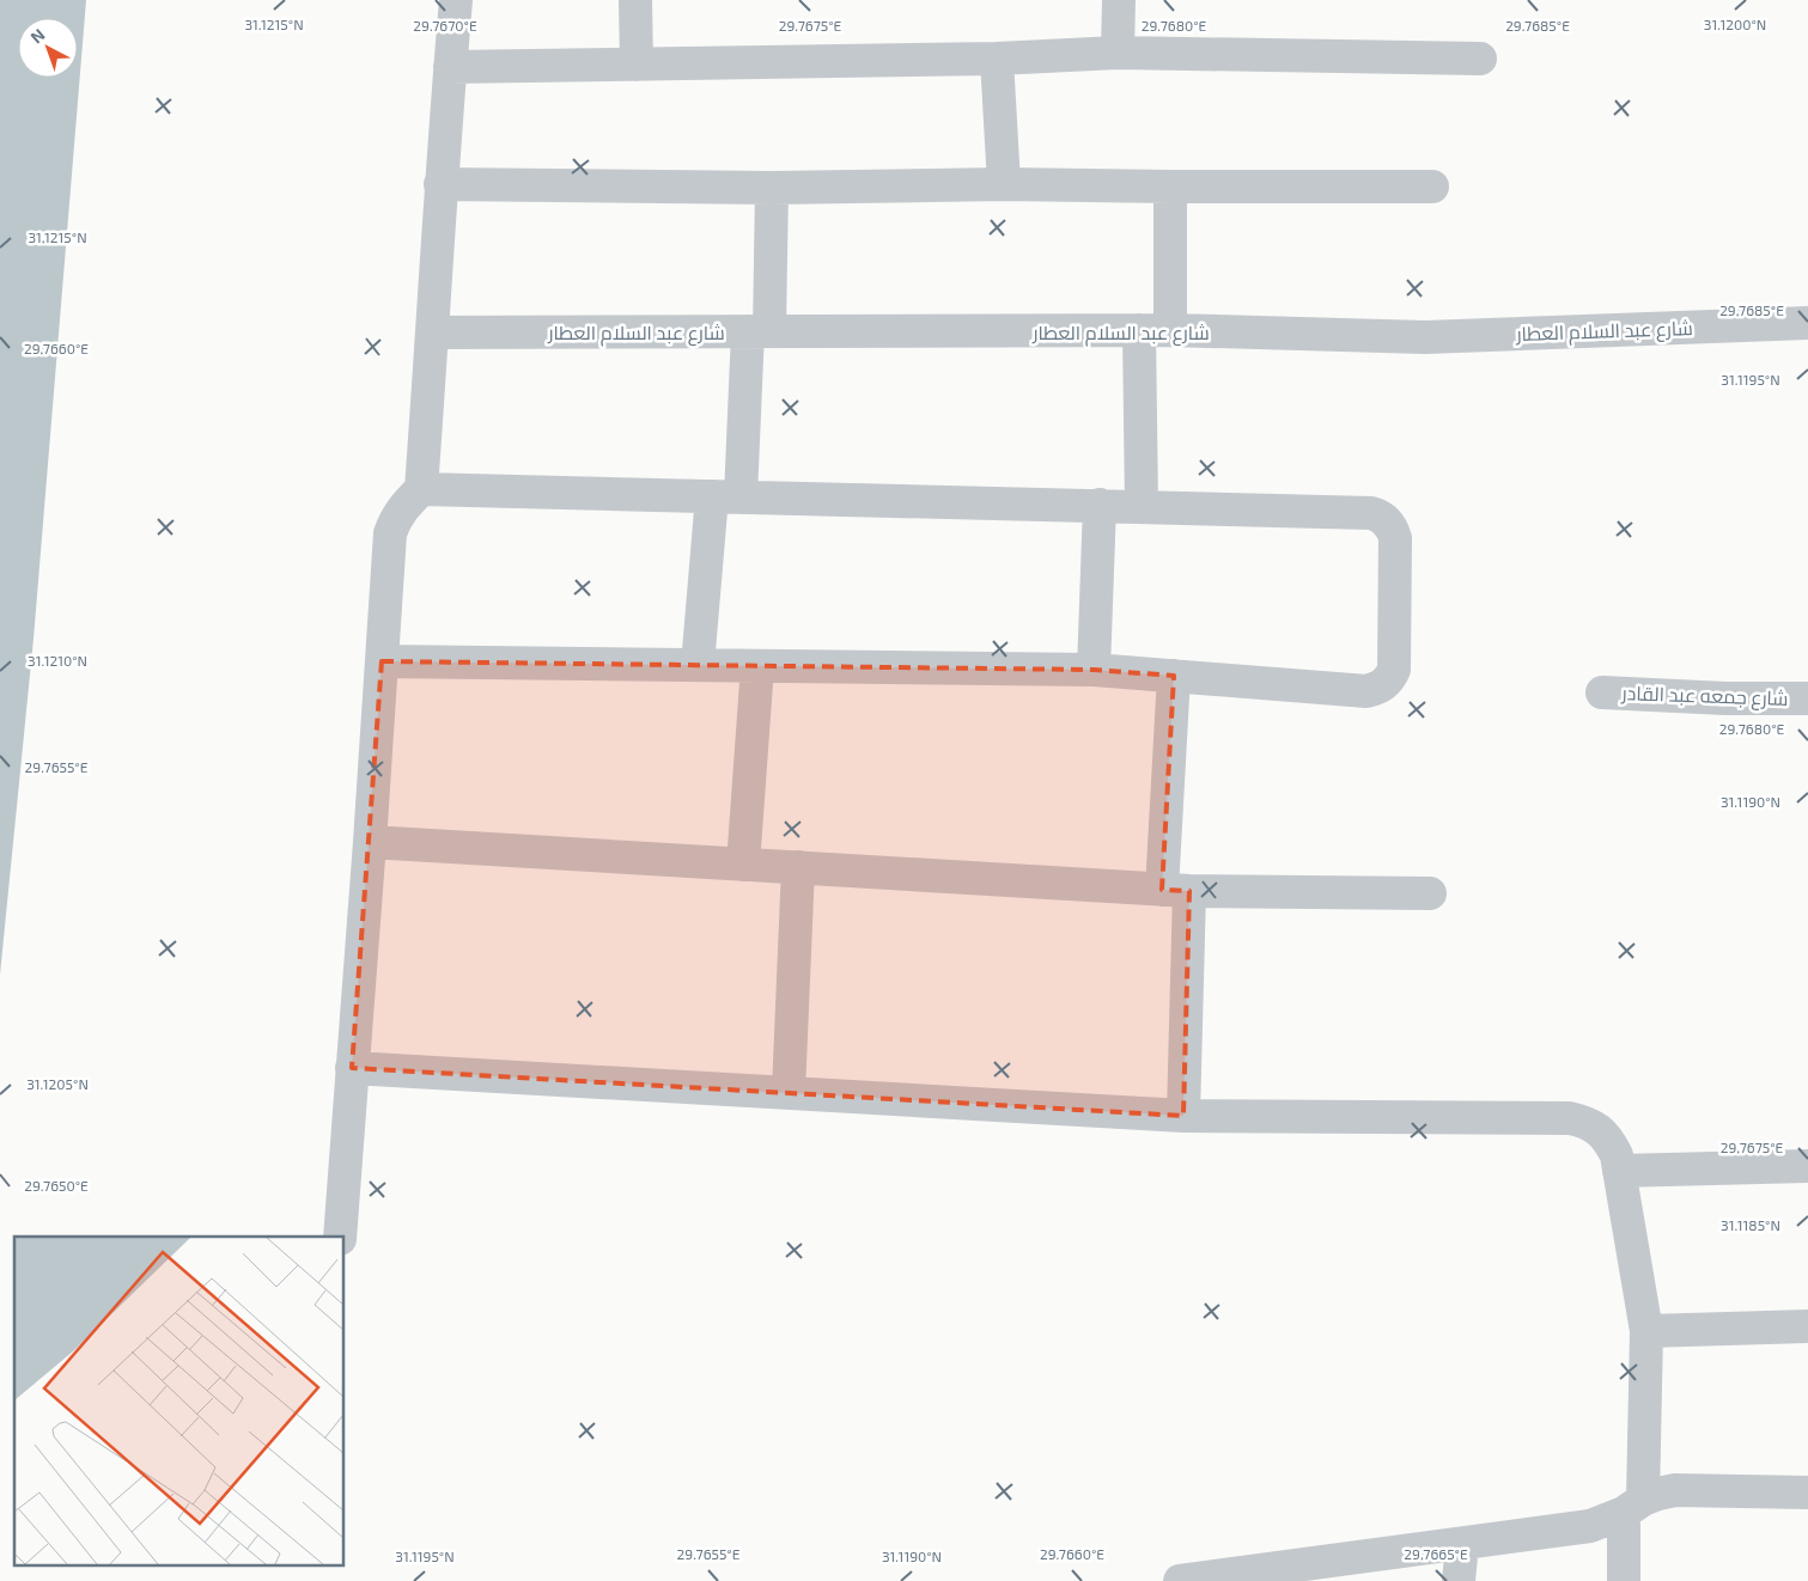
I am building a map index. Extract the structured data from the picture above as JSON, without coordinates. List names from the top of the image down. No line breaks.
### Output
{"streets":{"street":["شارع عبد السلام العطار","شارع جمعه عبد القادر"]},"north":"top left","coordinates":["31.1215°N","31.1200°N","29.7670°E","29.7675°E","29.7680°E","29.7685°E","29.7660°E","31.1195°N","31.1210°N","29.7655°E","31.1190°N","31.1205°N","29.7650°E","31.1185°N","29.7665°E"]}
